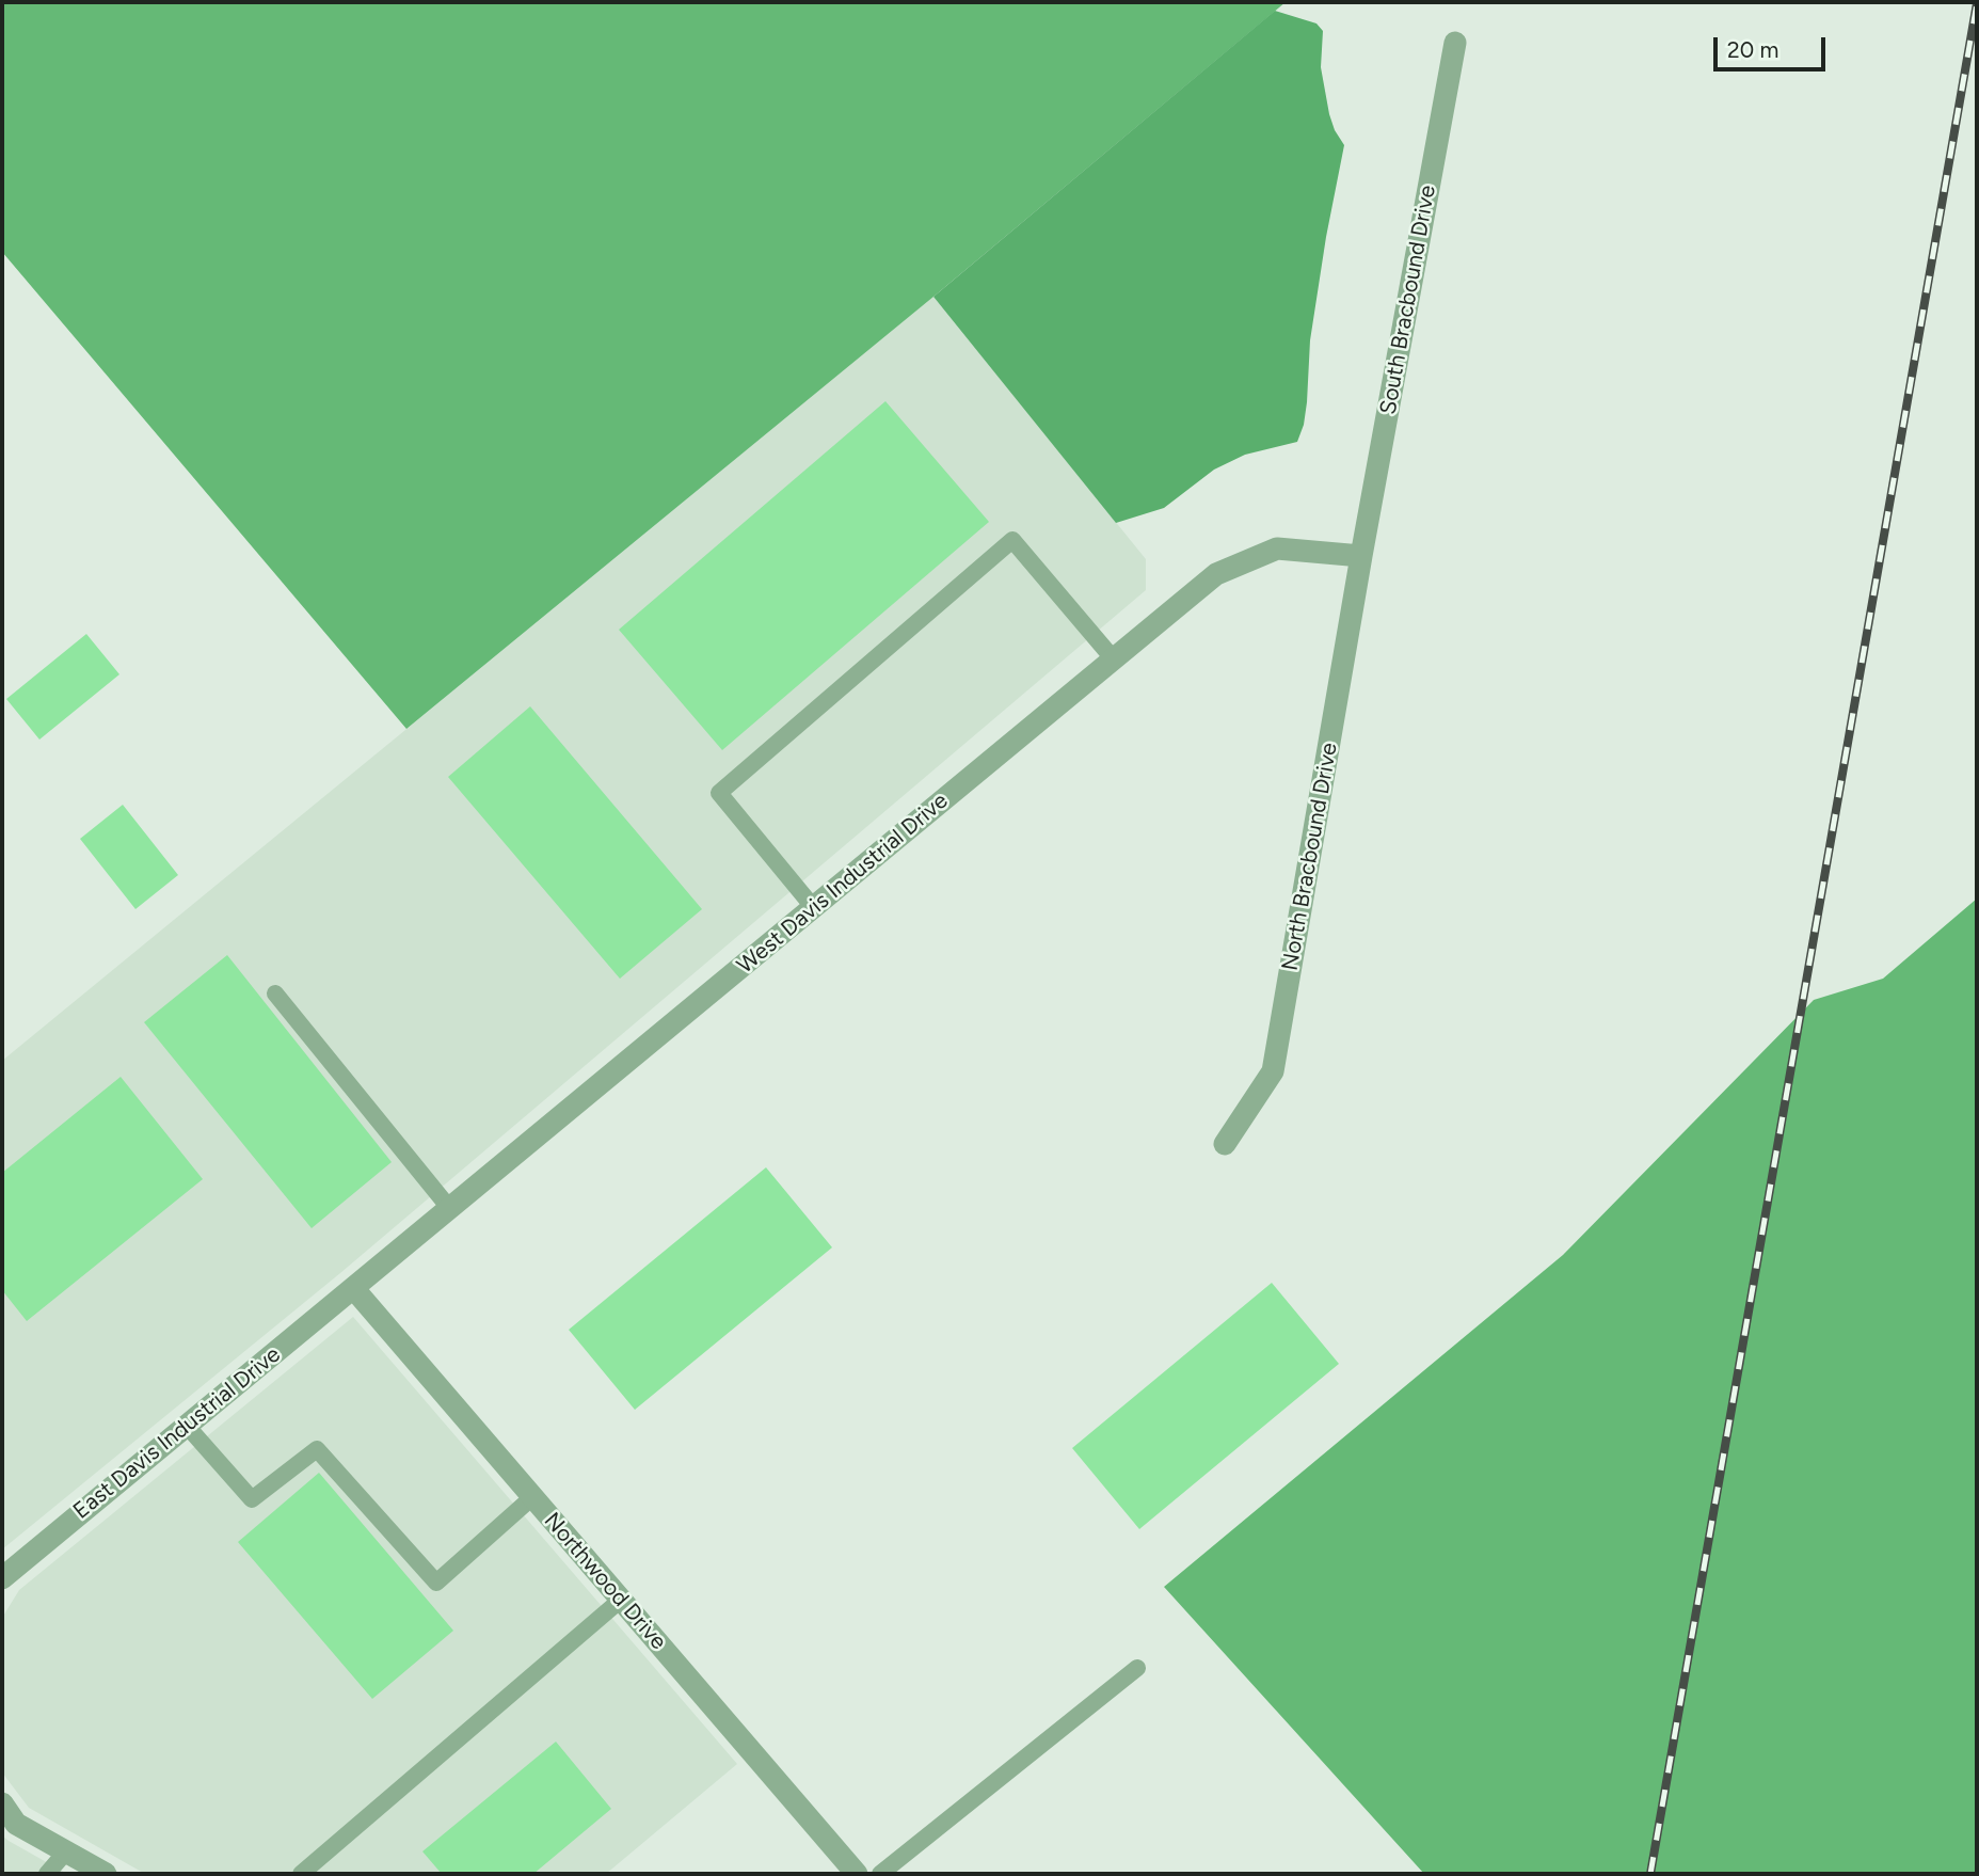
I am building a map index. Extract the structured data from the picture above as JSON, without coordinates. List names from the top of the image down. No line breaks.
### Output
{"streets":{"street":["South Bracbound Drive","North Bracbound Drive","West Davis Industrial Drive","East Davis Industrial Drive","Northwood Drive"]},"crossings":[["South Bracbound Drive","North Bracbound Drive"],["South Bracbound Drive","West Davis Industrial Drive"],["North Bracbound Drive","West Davis Industrial Drive"],["West Davis Industrial Drive","East Davis Industrial Drive"],["West Davis Industrial Drive","Northwood Drive"],["East Davis Industrial Drive","Northwood Drive"]],"scale_bar":"20 m"}
